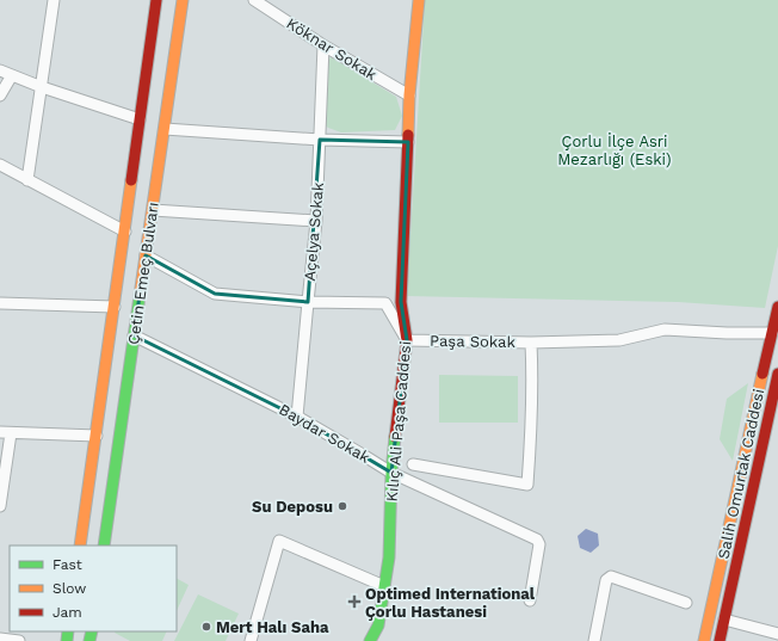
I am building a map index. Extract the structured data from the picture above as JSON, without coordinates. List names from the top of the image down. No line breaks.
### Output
{"streets":{"main road":["Çetin Emeç Bulvarı","Kılıç Ali Paşa Caddesi","Salih Omurtak Caddesi"],"street":["Köknar Sokak","Açelya Sokak","Paşa Sokak","Baydar Sokak"]},"crossings":[["Köknar Sokak","Açelya Sokak"],["Köknar Sokak","Kılıç Ali Paşa Caddesi"],["Açelya Sokak","Paşa Sokak"],["Açelya Sokak","Baydar Sokak"],["Çetin Emeç Bulvarı","Paşa Sokak"],["Çetin Emeç Bulvarı","Baydar Sokak"],["Paşa Sokak","Kılıç Ali Paşa Caddesi"],["Paşa Sokak","Salih Omurtak Caddesi"],["Kılıç Ali Paşa Caddesi","Baydar Sokak"]],"parks":["Çorlu İlçe Asri Mezarlığı (Eski)"],"places":{"other":["Su Deposu","Mert Halı Saha"],"health":["Optimed International Çorlu Hastanesi"]},"legend":["Fast","Slow","Jam"]}
